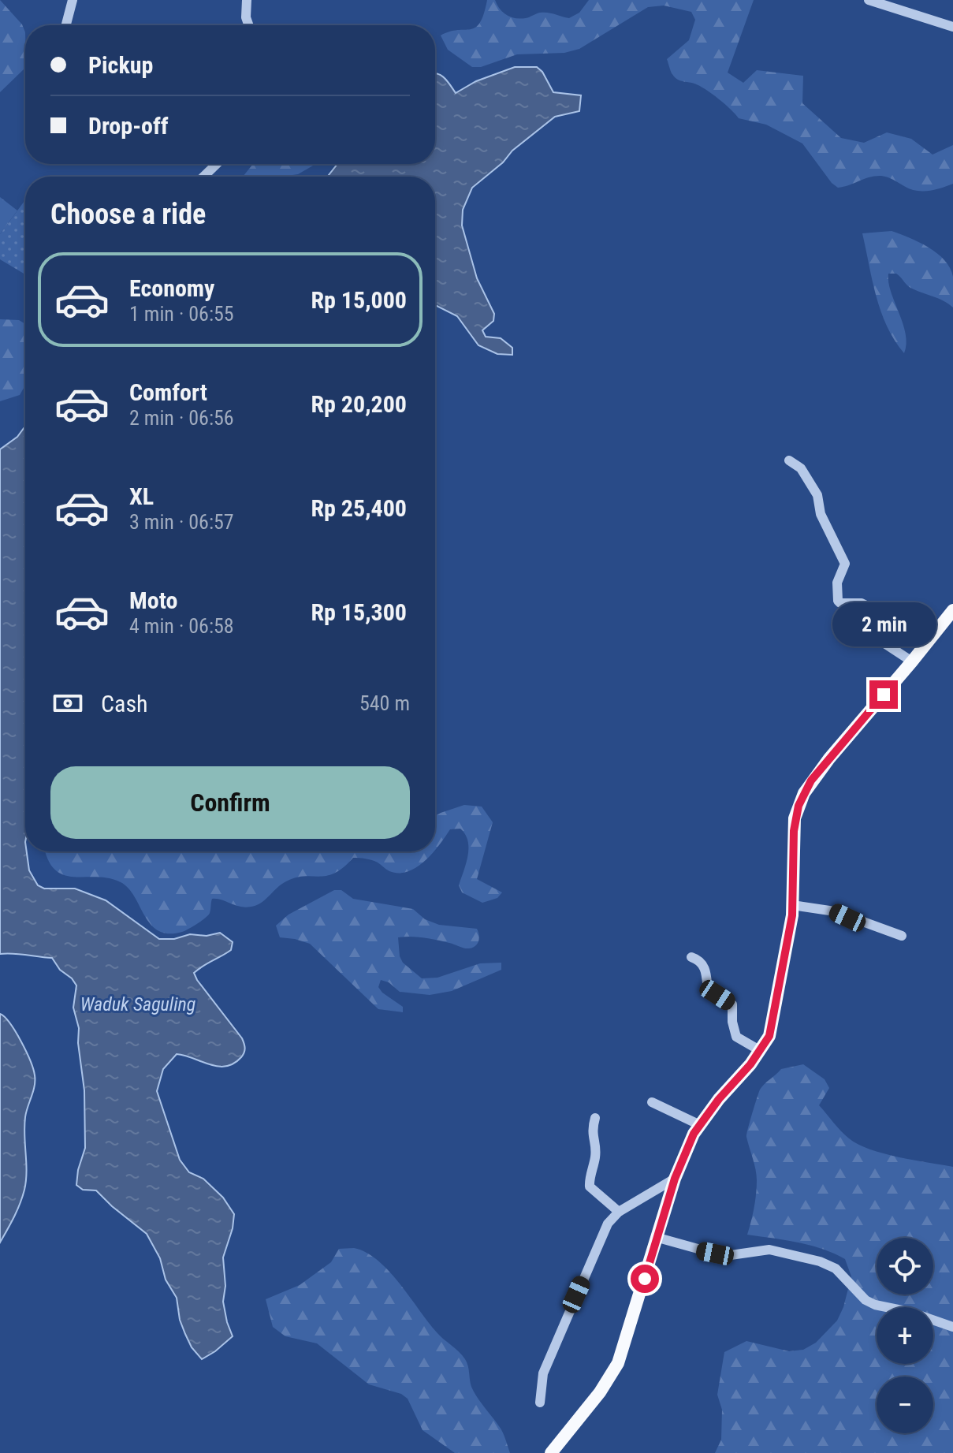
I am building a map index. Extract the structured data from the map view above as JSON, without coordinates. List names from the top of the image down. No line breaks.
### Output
{"water":["Waduk Saguling"],"page":{"banner":["Pickup","Drop-off"],"heading":"Choose a ride","list":[{"name":"Economy","note":"1 min · 06:55","value":"Rp 15,000"},{"name":"Comfort","note":"2 min · 06:56","value":"Rp 20,200"},{"name":"XL","note":"3 min · 06:57","value":"Rp 25,400"},{"name":"Moto","note":"4 min · 06:58","value":"Rp 15,300"}],"bubble":"2 min","pay":["Cash","540 m"],"buttons":"Confirm","map_buttons":["+","−"]}}
